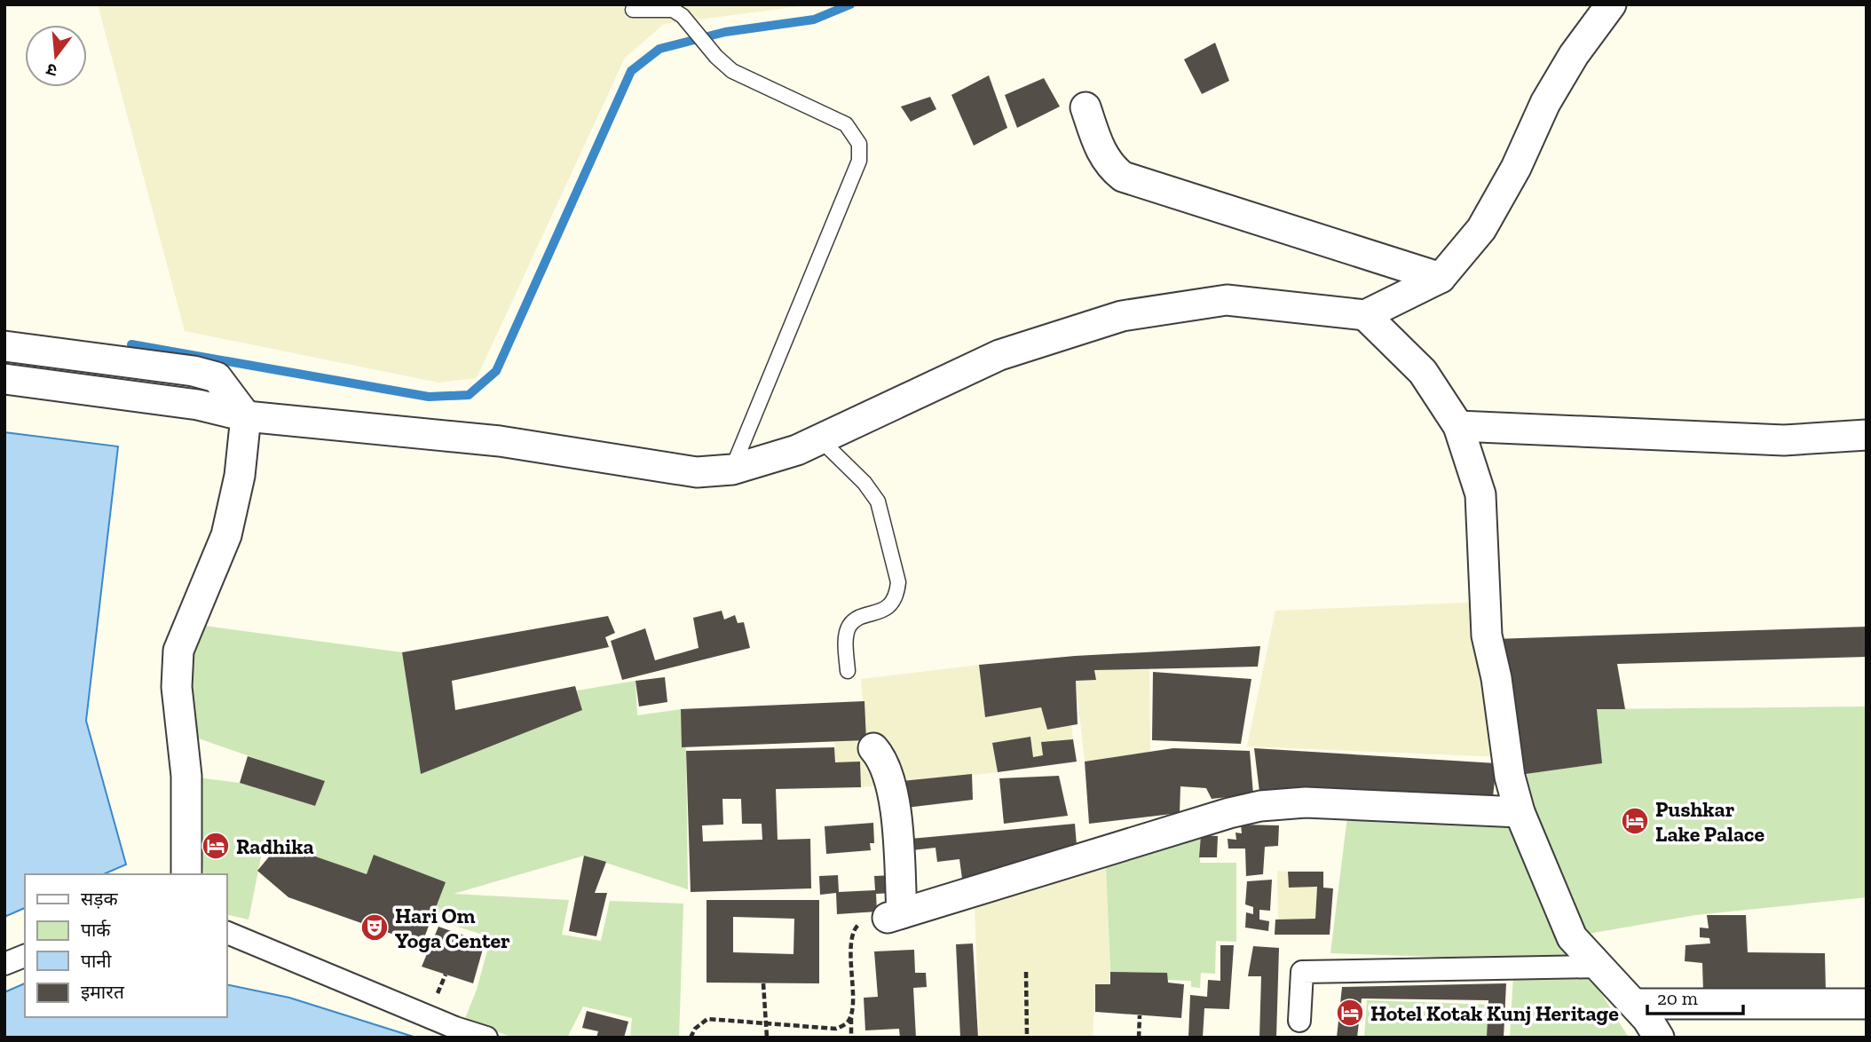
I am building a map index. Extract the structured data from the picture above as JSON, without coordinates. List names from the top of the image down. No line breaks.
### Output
{"places":{"hotel":["Pushkar Lake Palace","Radhika","Hotel Kotak Kunj Heritage"],"theatre":["Hari Om Yoga Center"]},"legend":["सड़क","पार्क","पानी","इमारत"],"scale_bar":"20 m","north":"bottom"}
